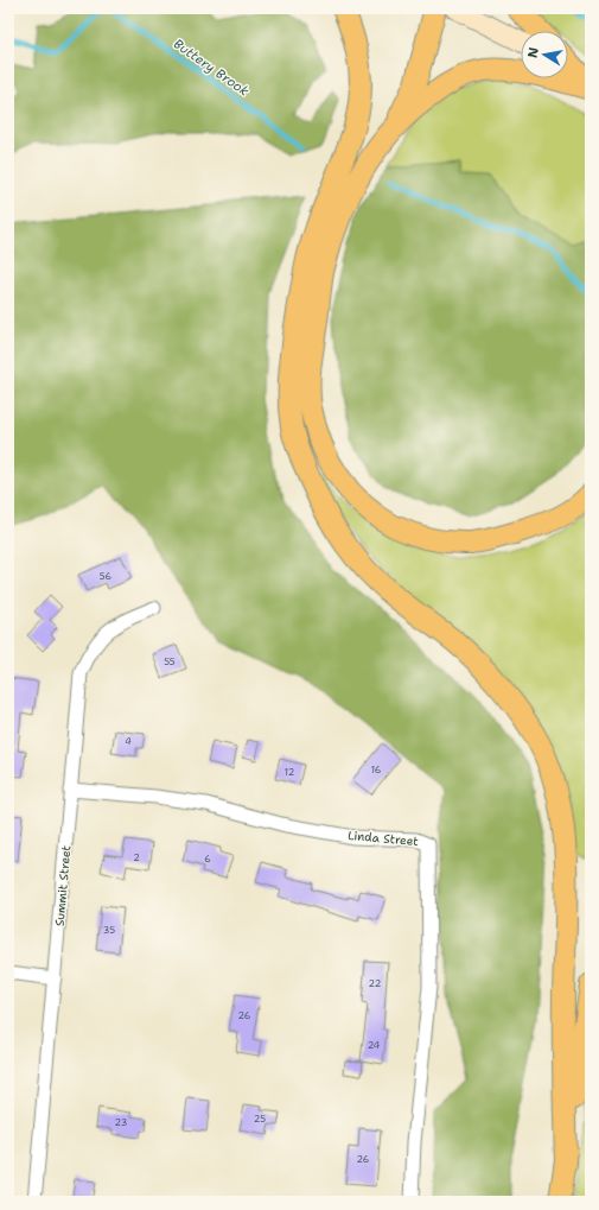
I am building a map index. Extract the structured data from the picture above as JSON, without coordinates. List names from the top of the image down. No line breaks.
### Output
{"streets":{"street":["Linda Street","Summit Street"]},"crossings":[["Linda Street","Summit Street"]],"water":["Buttery Brook"],"house_numbers":["56","55","4","16","12","2","6","35","22","26","24","25","23","26"],"north":"left"}
